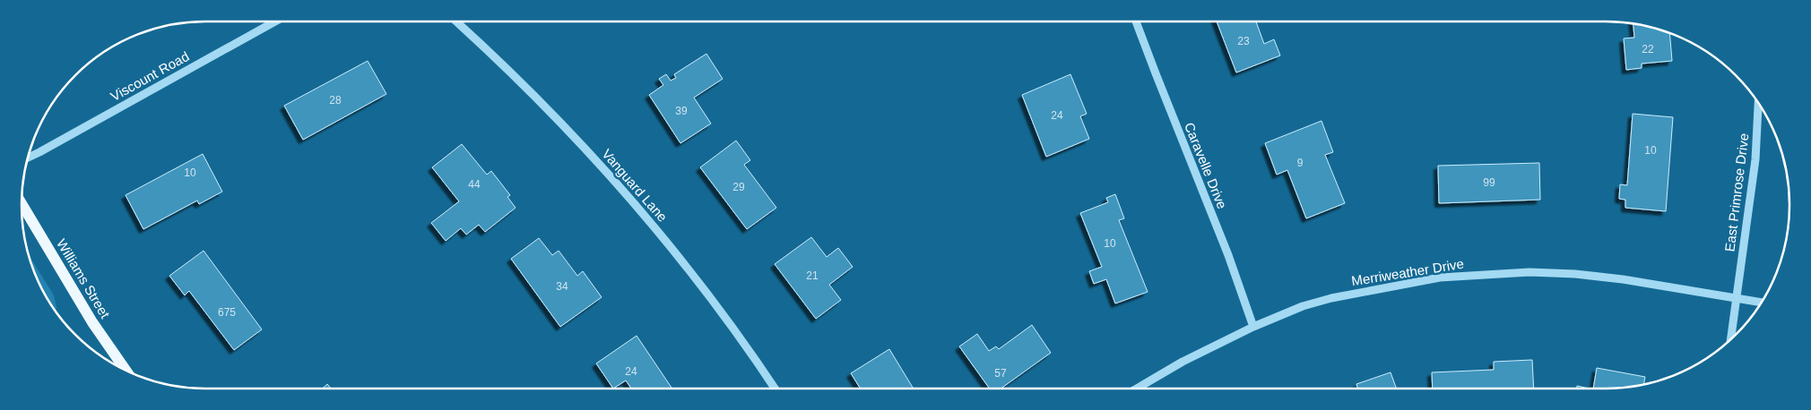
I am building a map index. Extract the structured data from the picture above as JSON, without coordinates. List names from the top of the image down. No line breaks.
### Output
{"streets":{"main road":["Williams Street"],"street":["Viscount Road","Caravelle Drive","Vanguard Lane","East Primrose Drive","Merriweather Drive"]},"crossings":[["Caravelle Drive","Merriweather Drive"],["East Primrose Drive","Merriweather Drive"]],"house_numbers":["23","22","28","39","24","10","9","10","99","44","29","10","21","34","675","24","57"]}
